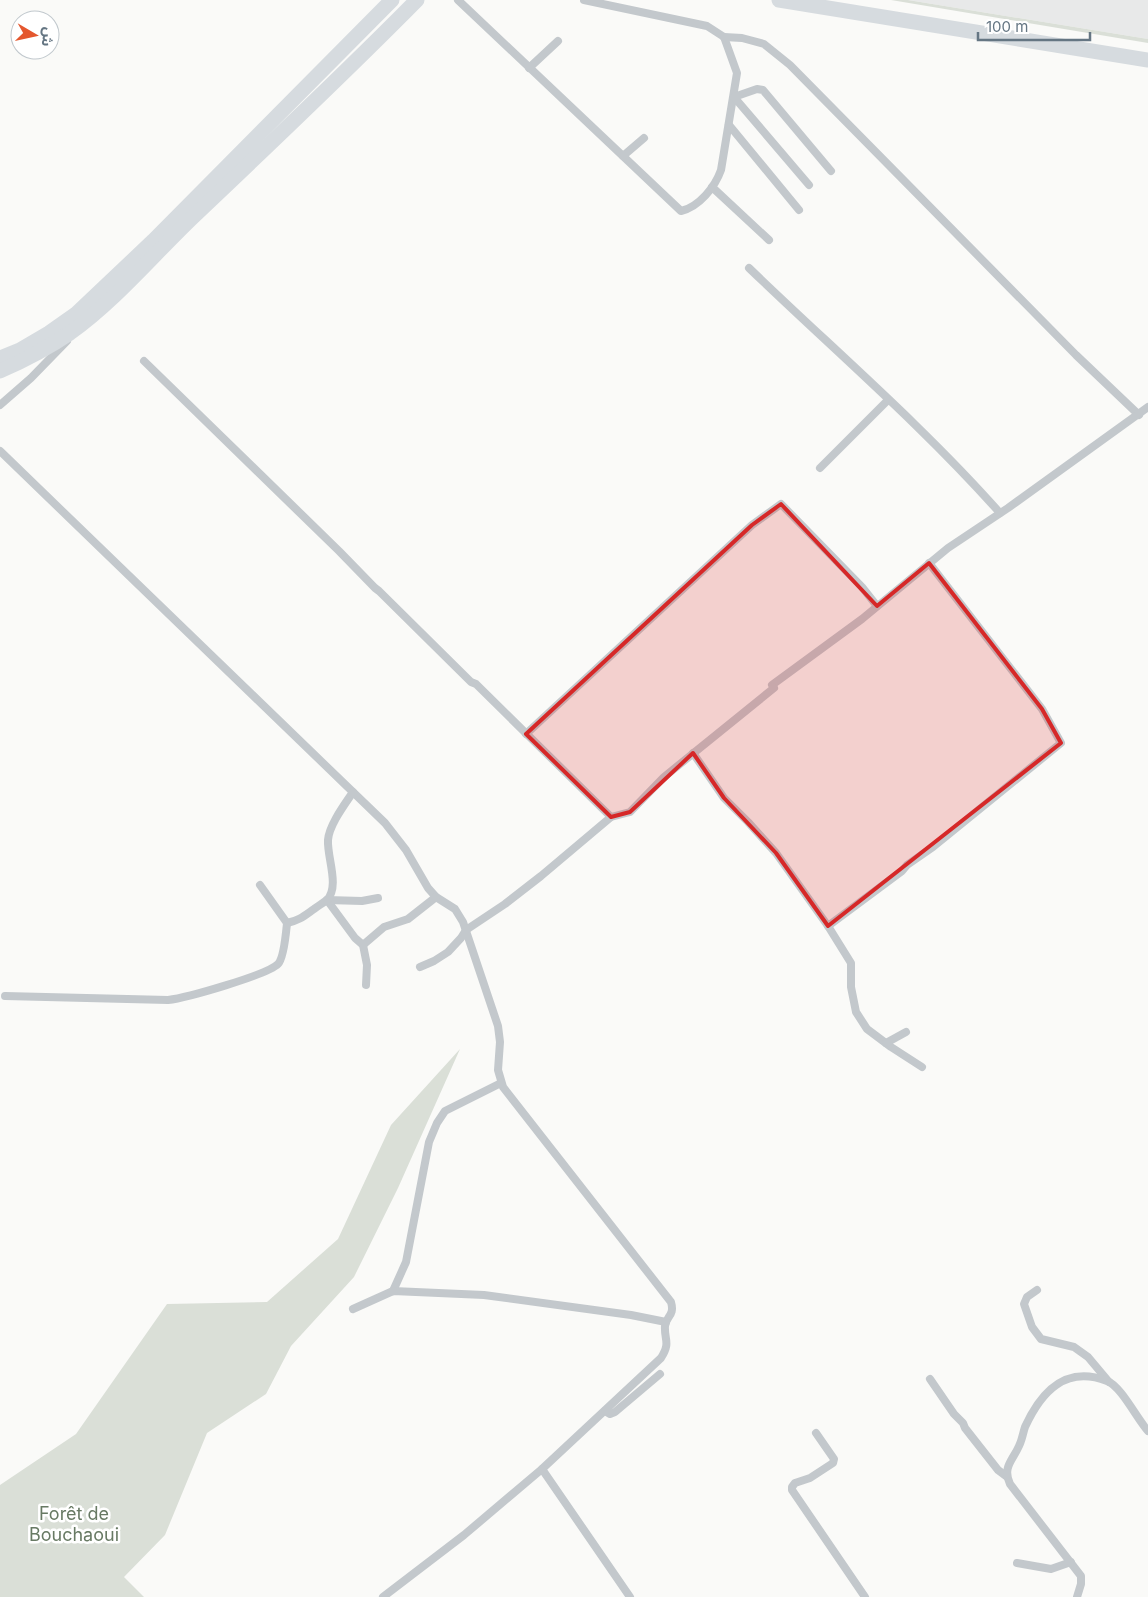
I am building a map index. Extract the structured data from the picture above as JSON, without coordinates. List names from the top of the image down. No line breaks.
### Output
{"parks":["Forêt de Bouchaoui"],"scale_bar":"100 m","north":"right"}
